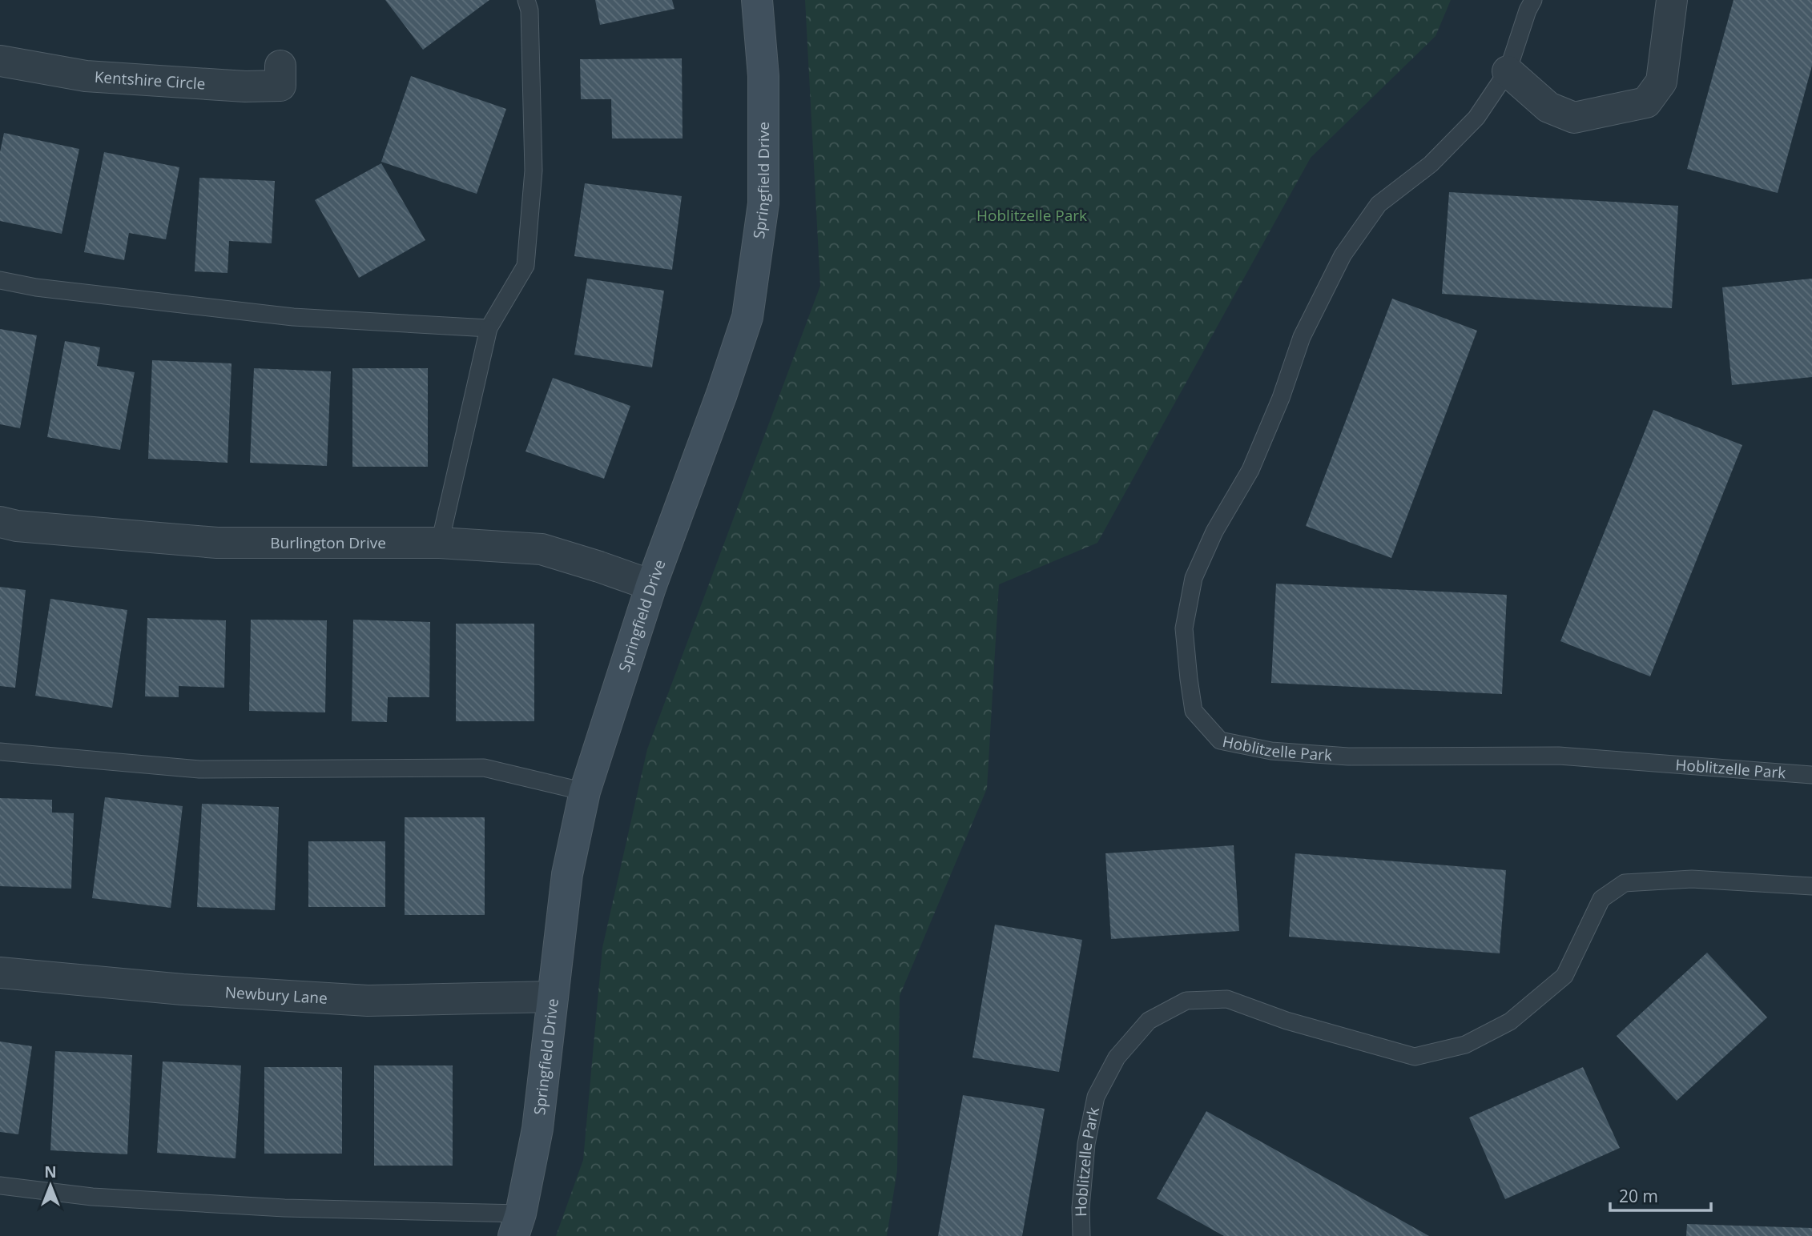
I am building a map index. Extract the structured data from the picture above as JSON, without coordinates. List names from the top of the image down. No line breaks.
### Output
{"streets":{"street":["Kentshire Circle","Springfield Drive","Burlington Drive","Newbury Lane"],"lane":["Hoblitzelle Park"]},"crossings":[["Springfield Drive","Burlington Drive"],["Springfield Drive","Newbury Lane"]],"parks":["Hoblitzelle Park"],"scale_bar":"20 m","north":"top"}
